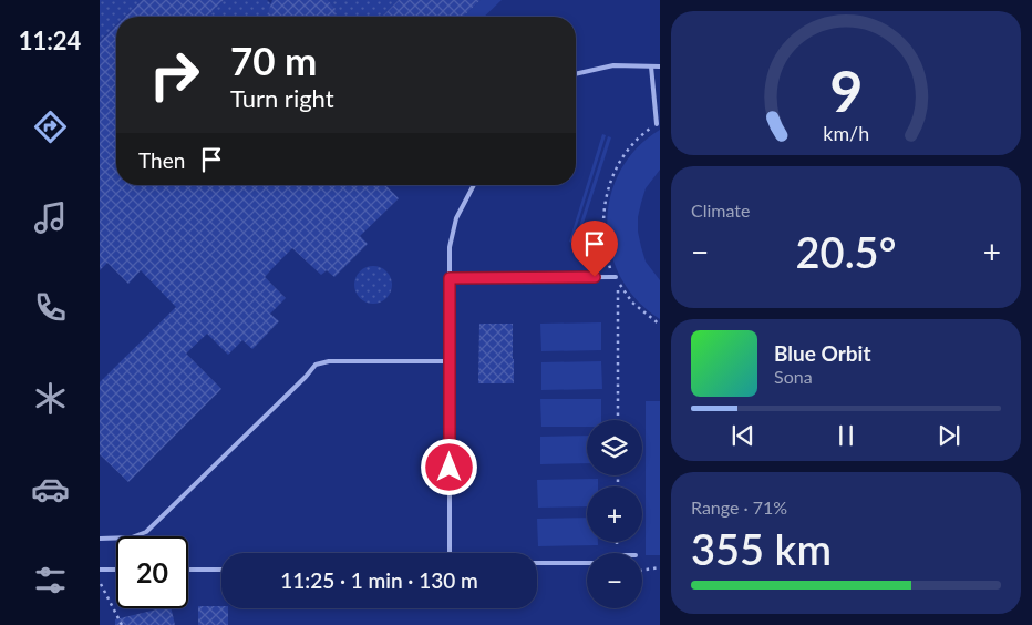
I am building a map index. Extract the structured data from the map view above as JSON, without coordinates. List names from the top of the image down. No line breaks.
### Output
{"page":{"tabs":"11:24","turn":["70 m","Turn right"],"then":"Then","tile":["Climate",["Range · 71%","355 km"]],"heat":["−","20.5°","+"],"song":["Blue Orbit","Sona"],"map_buttons":["+","−"],"limit":"20","trip":"11:25 · 1 min · 130 m","gauge":["9","km/h"]}}
